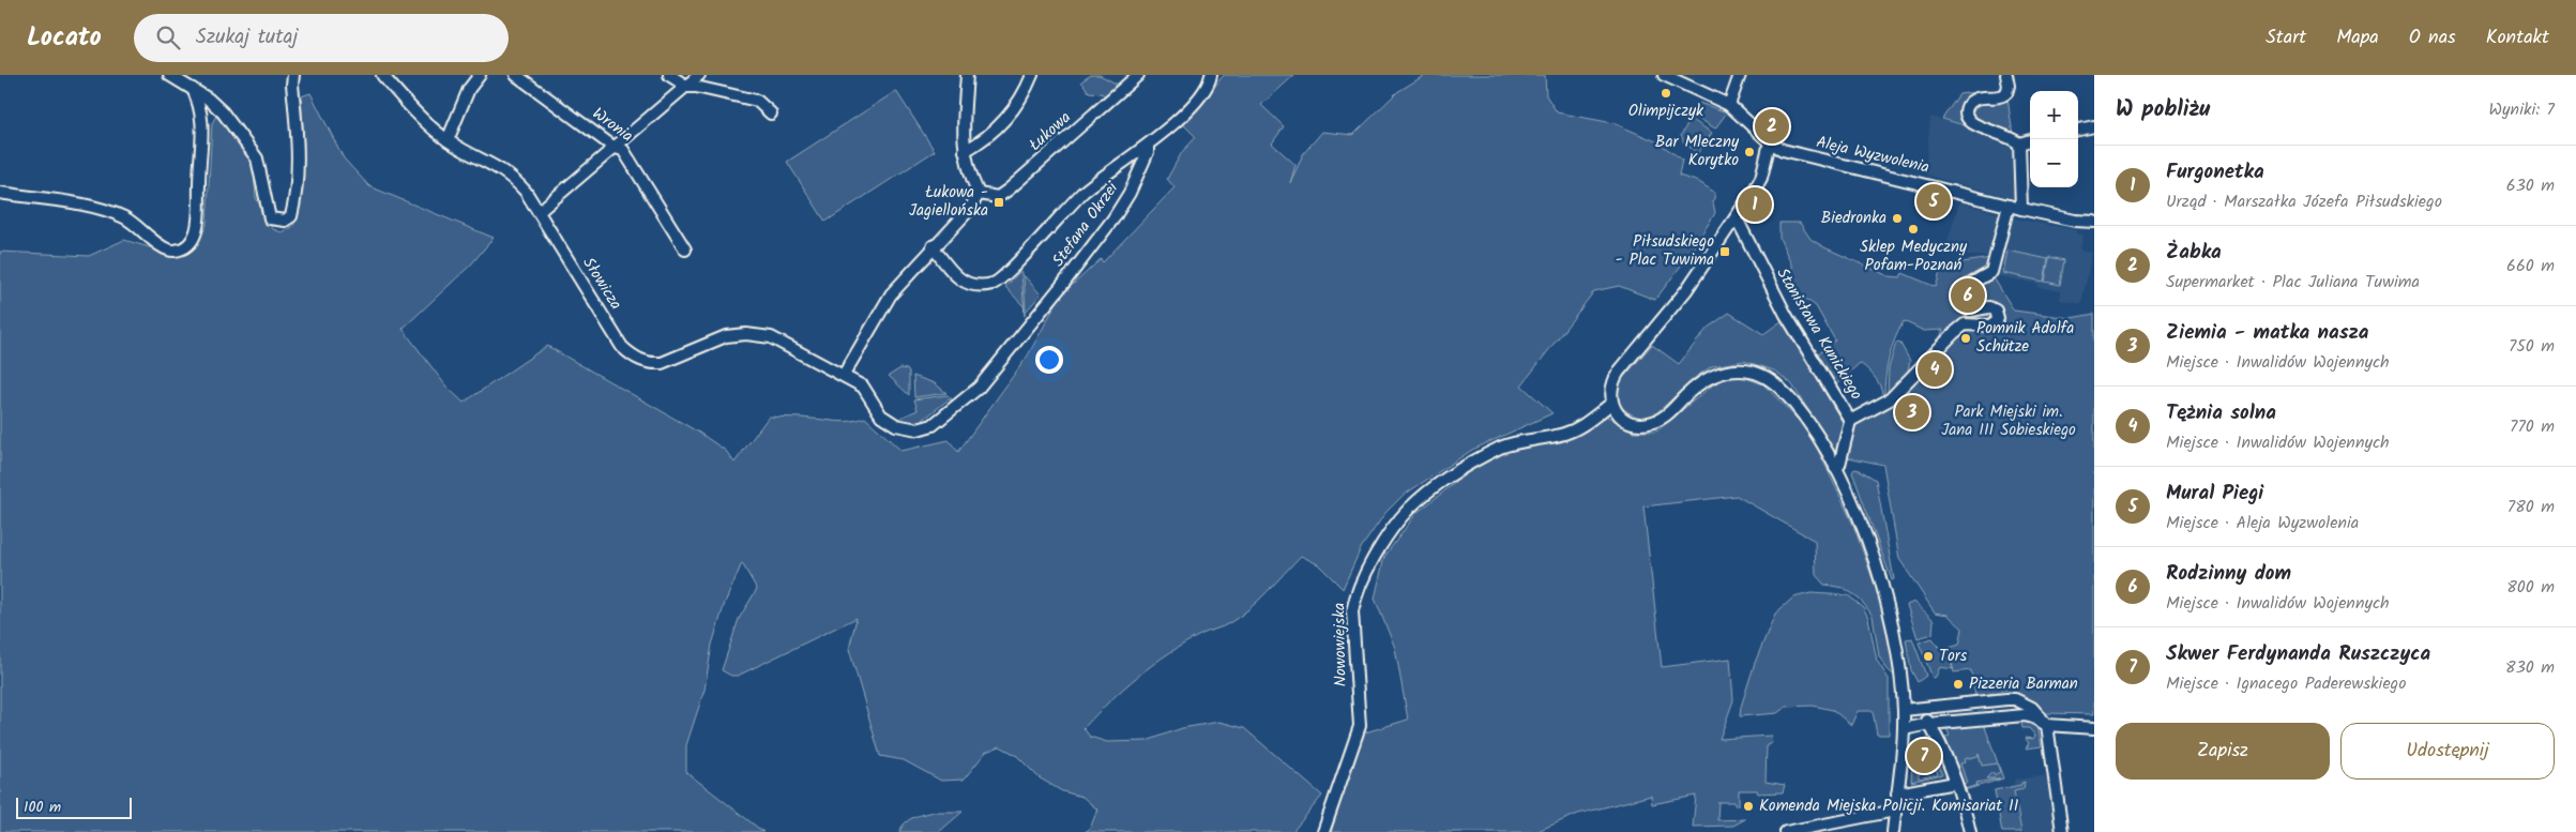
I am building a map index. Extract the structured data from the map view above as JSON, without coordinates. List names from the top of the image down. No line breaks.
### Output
{"streets":{"street":["Wronia","Łukowa","Aleja Wyzwolenia","Stefana Okrzei","Słowicza","Stanisława Kunickiego","Nowowiejska"]},"crossings":[["Stefana Okrzei","Słowicza"]],"parks":["Park Miejski im. Jana III Sobieskiego"],"places":{"other":["Olimpijczyk","Bar Mleczny Korytko","Biedronka","Sklep Medyczny Pofam-Poznań","Pomnik Adolfa Schütze","Tors","Pizzeria Barman","Komenda Miejska Policji. Komisariat II"],"transit":["Łukowa - Jagiellońska","Piłsudskiego - Plac Tuwima"]},"scale_bar":"100 m","page":{"header":"Locato","search":"Szukaj tutaj","nav":["Start","Mapa","O nas","Kontakt"],"heading":["W pobliżu","Wyniki: 7"],"map_buttons":["+","−"],"pins":["2","5","1","6","4","3","7"],"list":[{"mark":"1","name":"Furgonetka","note":"Urząd · Marszałka Józefa Piłsudskiego","value":"630 m"},{"mark":"2","name":"Żabka","note":"Supermarket · Plac Juliana Tuwima","value":"660 m"},{"mark":"3","name":"Ziemia - matka nasza","note":"Miejsce · Inwalidów Wojennych","value":"750 m"},{"mark":"4","name":"Tężnia solna","note":"Miejsce · Inwalidów Wojennych","value":"770 m"},{"mark":"5","name":"Mural Piegi","note":"Miejsce · Aleja Wyzwolenia","value":"780 m"},{"mark":"6","name":"Rodzinny dom","note":"Miejsce · Inwalidów Wojennych","value":"800 m"},{"mark":"7","name":"Skwer Ferdynanda Ruszczyca","note":"Miejsce · Ignacego Paderewskiego","value":"830 m"}],"buttons":["Zapisz","Udostępnij"],"scale":"100 m"}}
